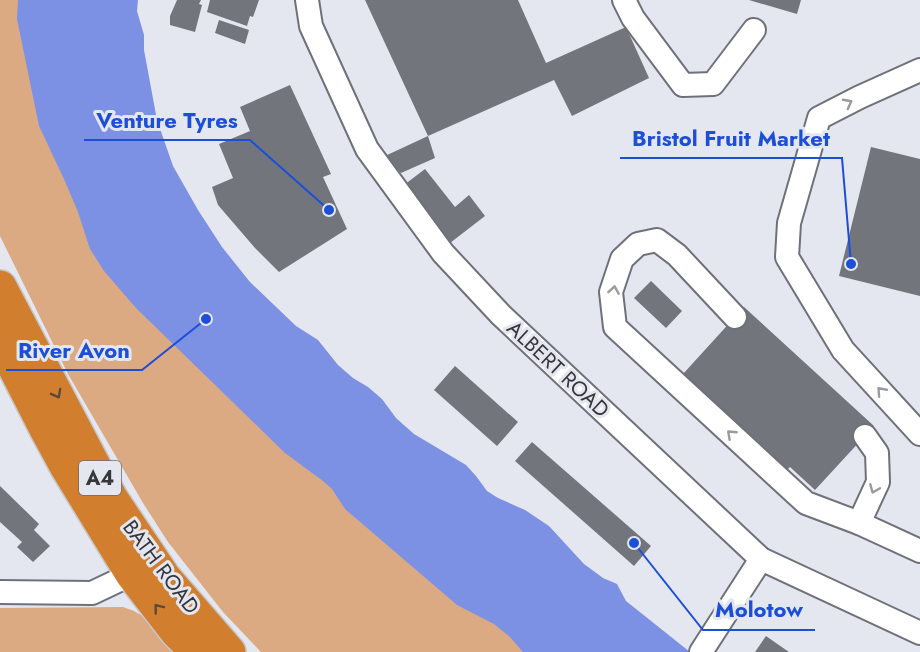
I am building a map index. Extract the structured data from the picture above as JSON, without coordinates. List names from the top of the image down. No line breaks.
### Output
{"streets":{"highway":["A4","BATH ROAD"],"street":["ALBERT ROAD"]},"places":["Venture Tyres","Bristol Fruit Market","River Avon","Molotow"]}
